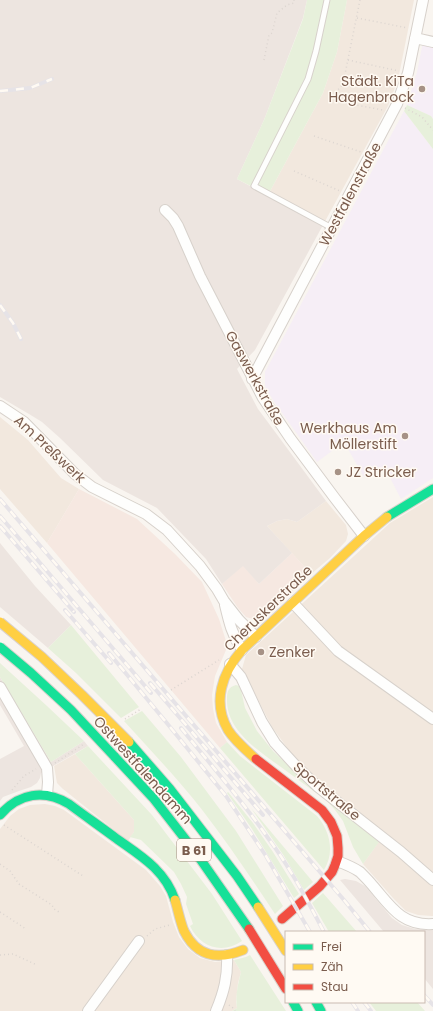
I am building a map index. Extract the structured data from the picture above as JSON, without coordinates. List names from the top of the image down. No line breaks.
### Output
{"streets":{"main road":["Cheruskerstraße","Ostwestfalendamm","B 61"],"street":["Westfalenstraße","Gaswerkstraße","Am Preßwerk","Sportstraße"]},"crossings":[["Westfalenstraße","Gaswerkstraße"],["Gaswerkstraße","Cheruskerstraße"],["Am Preßwerk","Cheruskerstraße"],["Cheruskerstraße","Sportstraße"]],"places":["Städt. KiTa Hagenbrock","Werkhaus Am Möllerstift","JZ Stricker","Zenker"],"legend":["Frei","Zäh","Stau"]}
